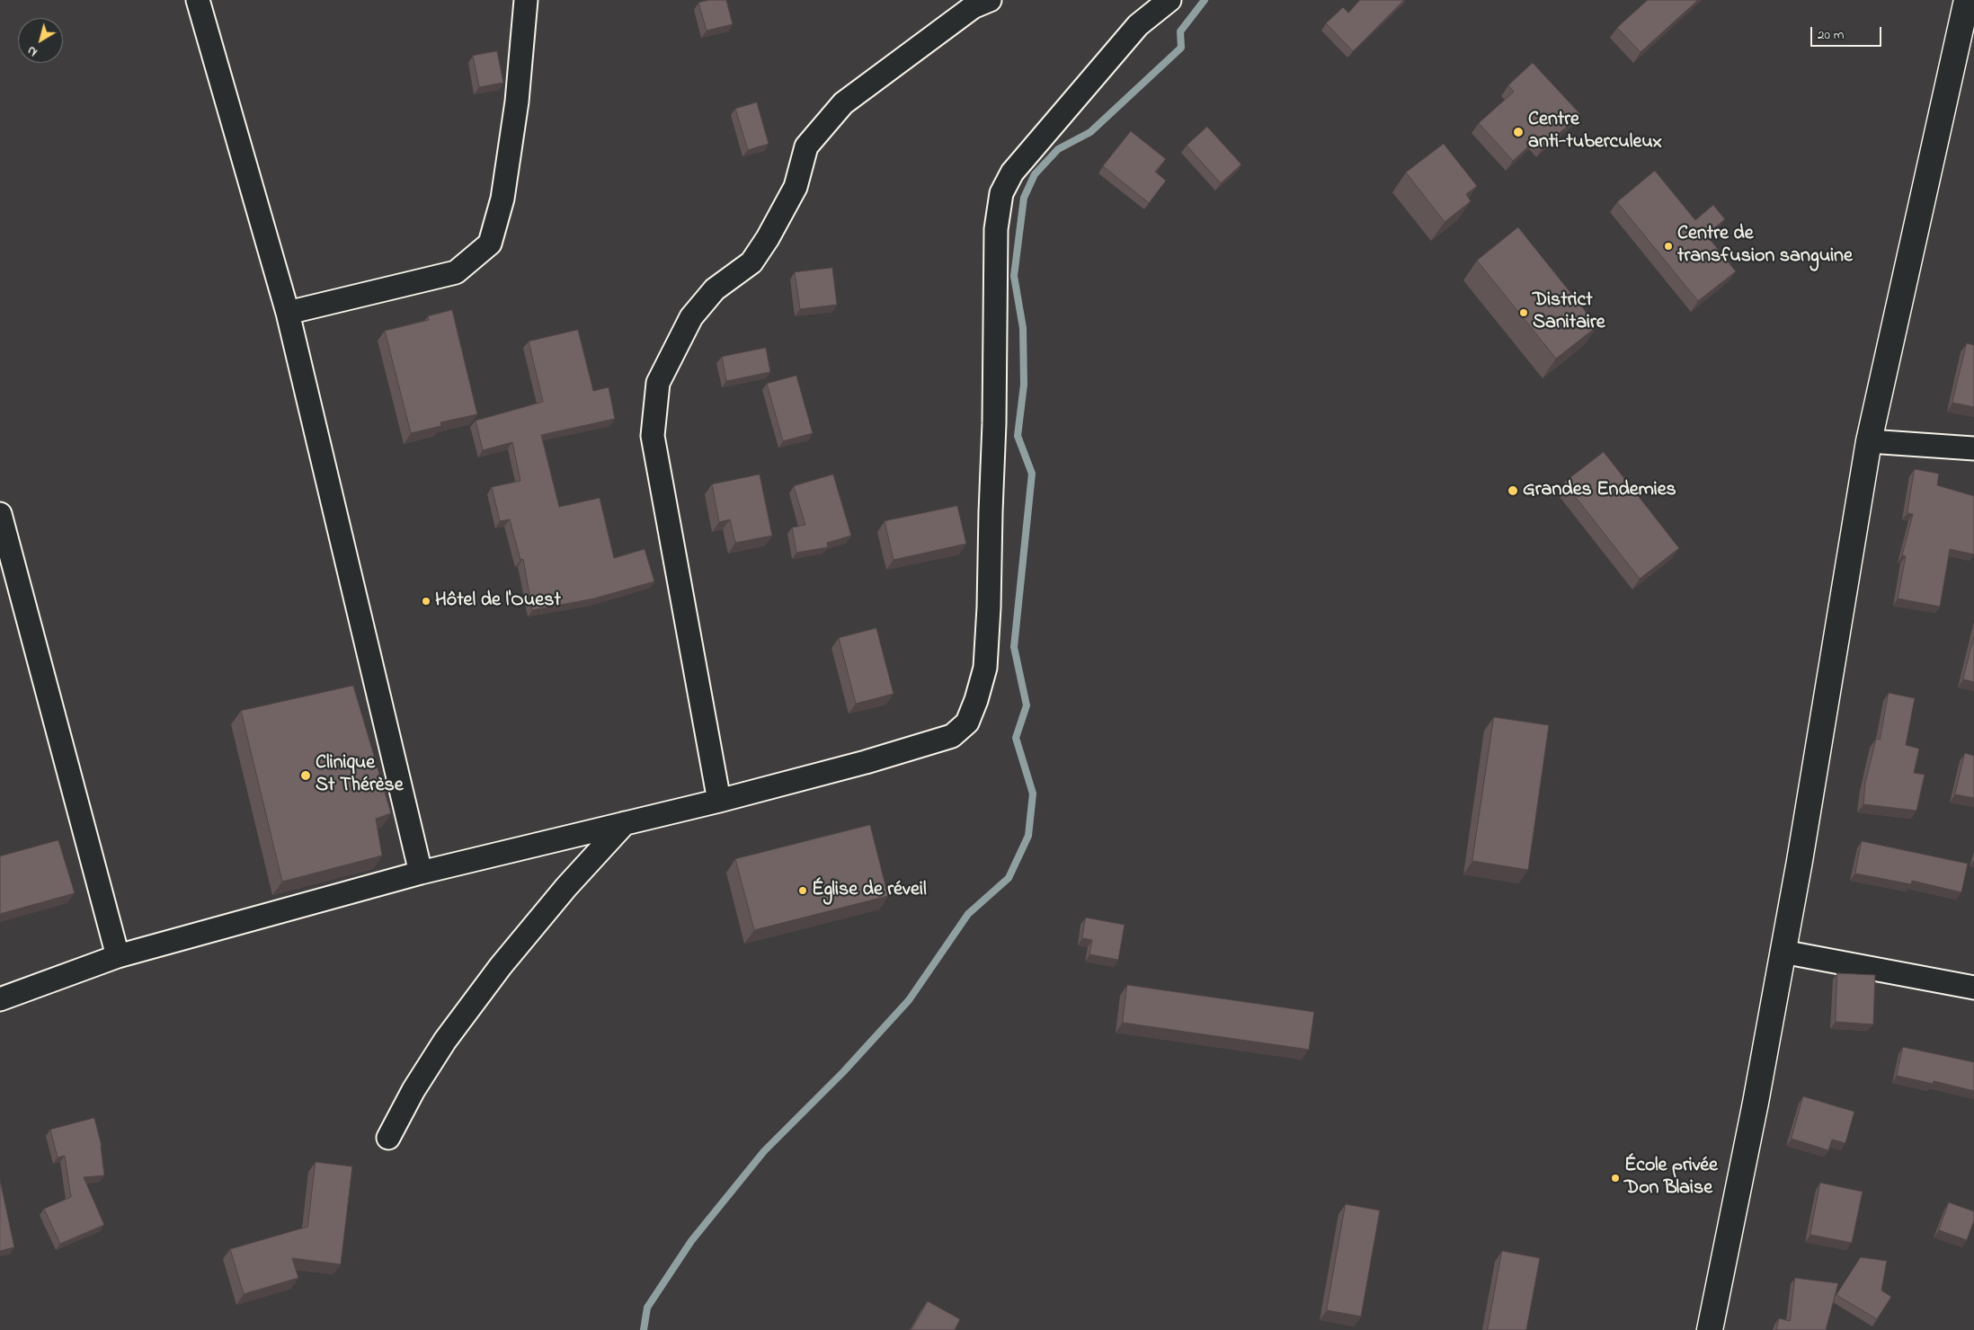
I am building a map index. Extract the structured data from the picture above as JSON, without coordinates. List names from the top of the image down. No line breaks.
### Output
{"places":["Centre anti-tuberculeux","Centre de transfusion sanguine","District Sanitaire","Grandes Endemies","Hôtel de l'Ouest","Clinique St Thérèse","Église de réveil","École privée Don Blaise"],"scale_bar":"20 m","north":"bottom left"}
